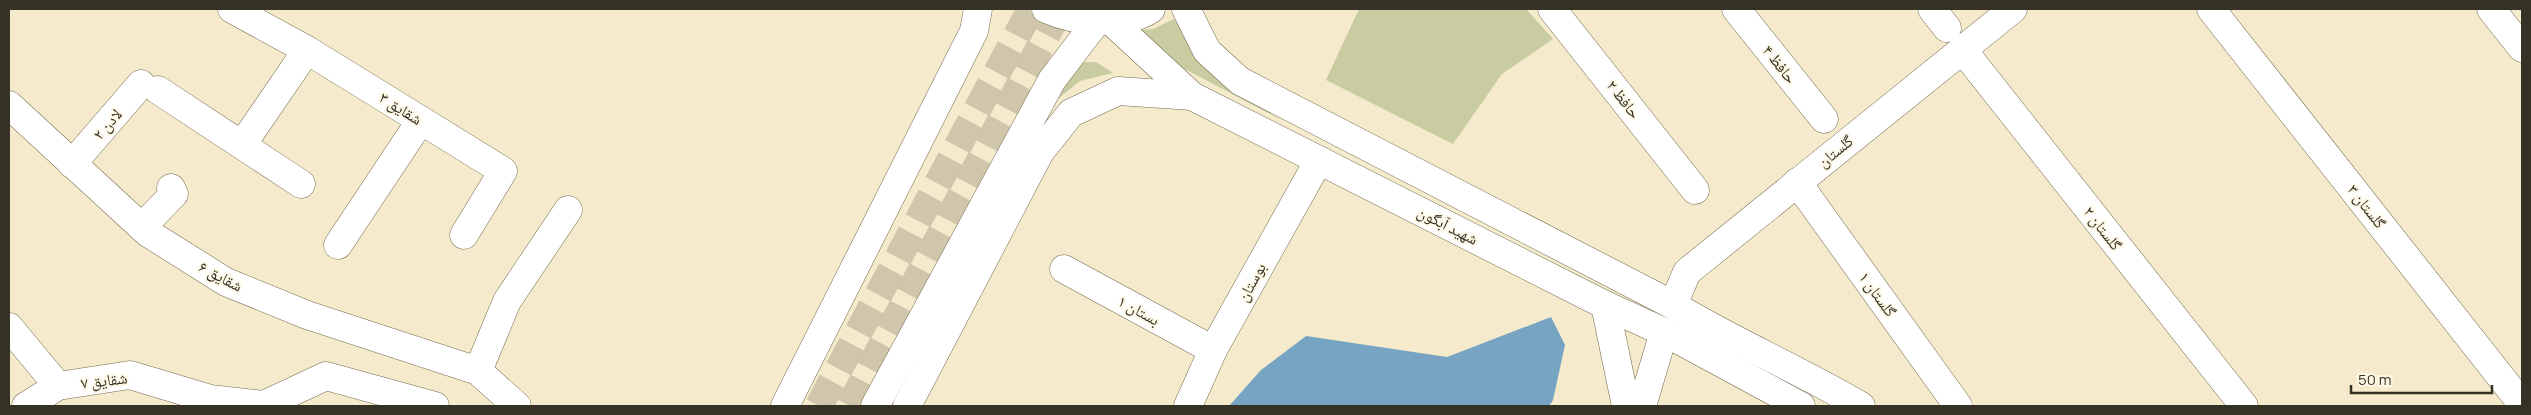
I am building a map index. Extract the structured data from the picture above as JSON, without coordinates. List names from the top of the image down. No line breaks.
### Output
{"streets":{"main road":["حافظ ۴","حافظ ۲","شقایق ۳","لادن ۲","گلستان","گلستان ۳","شهید آبگون","گلستان ۲","شقایق ۶","بوستان","گلستان ۱","بستان ۱","شقایق ۷"]},"crossings":[["لادن ۲","شقایق ۶"],["گلستان","شهید آبگون"],["گلستان","گلستان ۲"],["گلستان","گلستان ۱"],["شهید آبگون","بوستان"],["بوستان","بستان ۱"]],"scale_bar":"50 m"}
